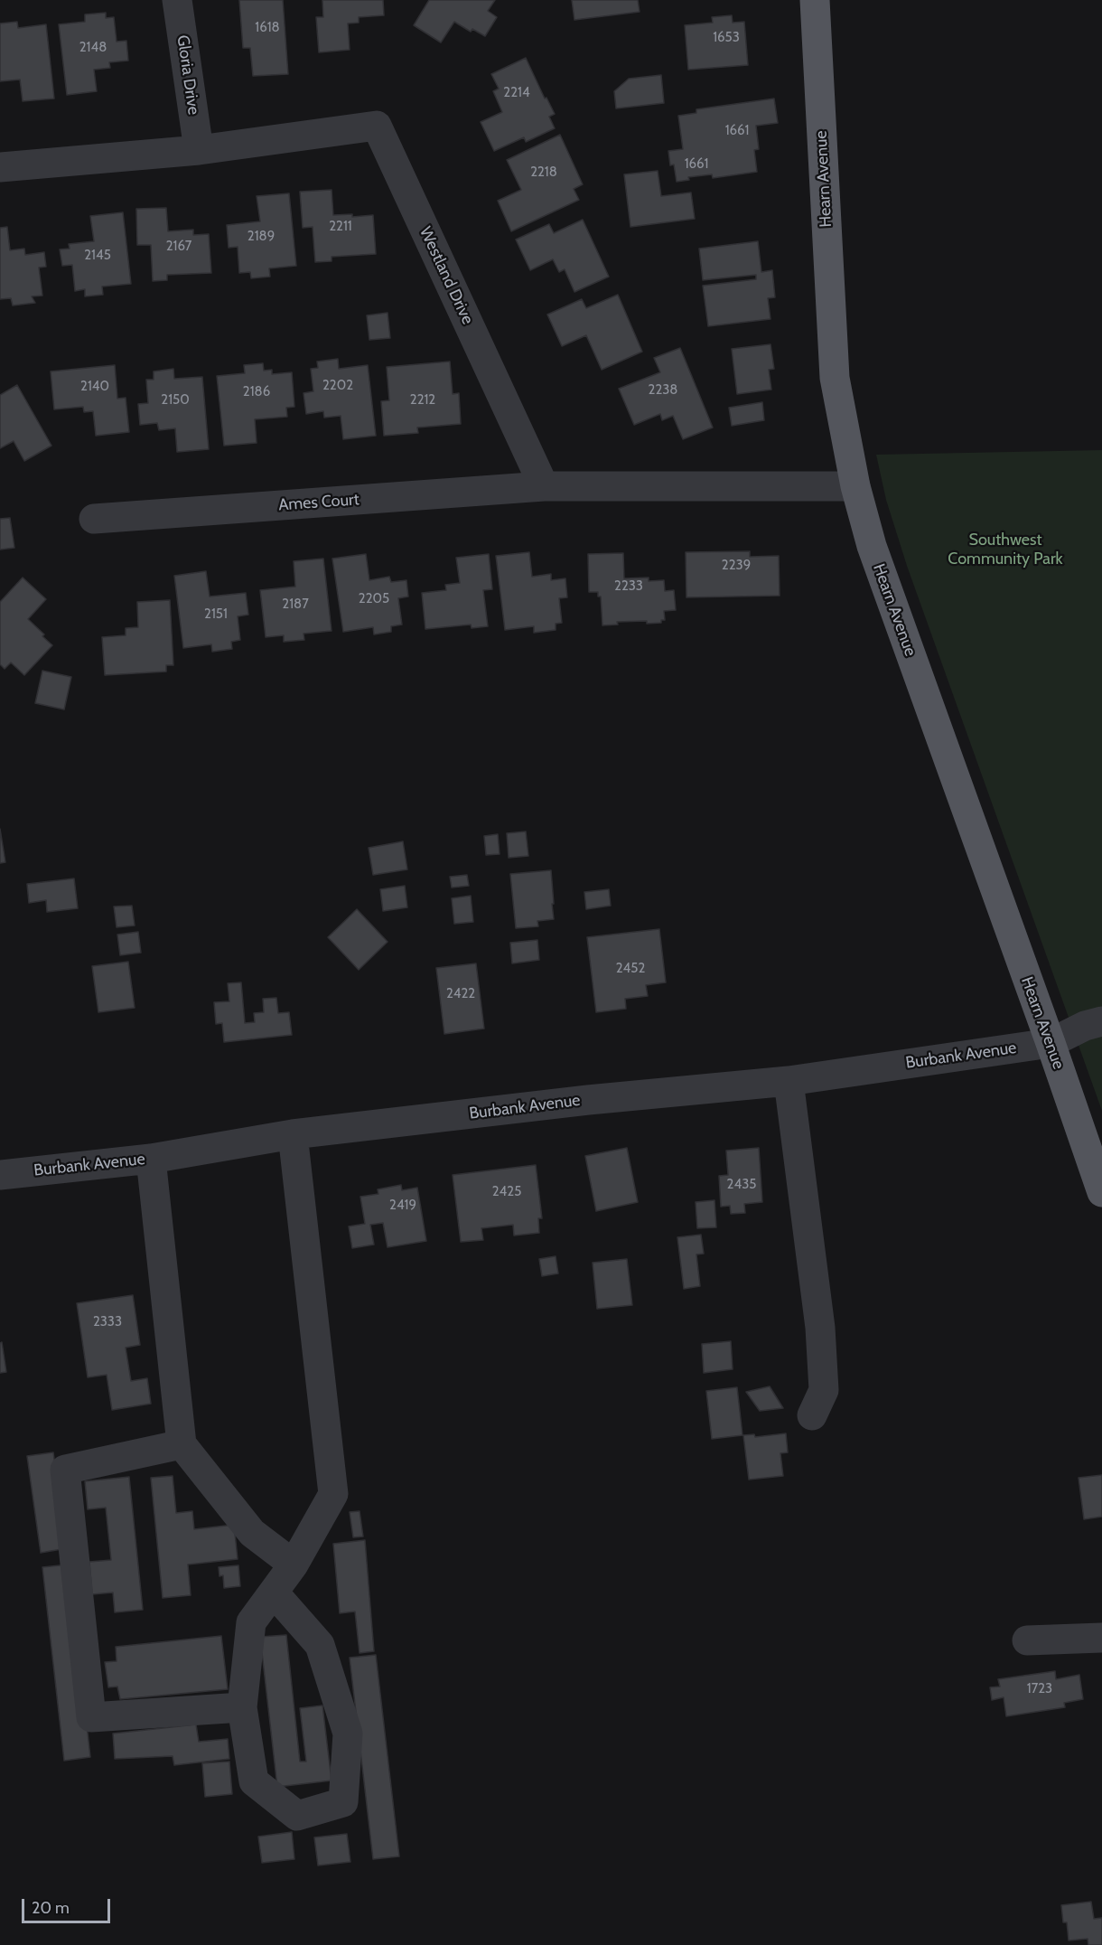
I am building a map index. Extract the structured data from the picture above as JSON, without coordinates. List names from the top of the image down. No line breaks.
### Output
{"streets":{"main road":["Hearn Avenue"],"street":["Gloria Drive","Westland Drive","Ames Court","Burbank Avenue"]},"crossings":[["Gloria Drive","Westland Drive"],["Hearn Avenue","Burbank Avenue"],["Westland Drive","Ames Court"]],"parks":["Southwest Community Park"],"house_numbers":["1618","1653","2148","2214","1661","1661","2218","2211","2189","2167","2145","2202","2140","2238","2186","2150","2212","2239","2233","2205","2187","2151","2452","2422","2435","2425","2419","2333","1723"],"scale_bar":"20 m"}
